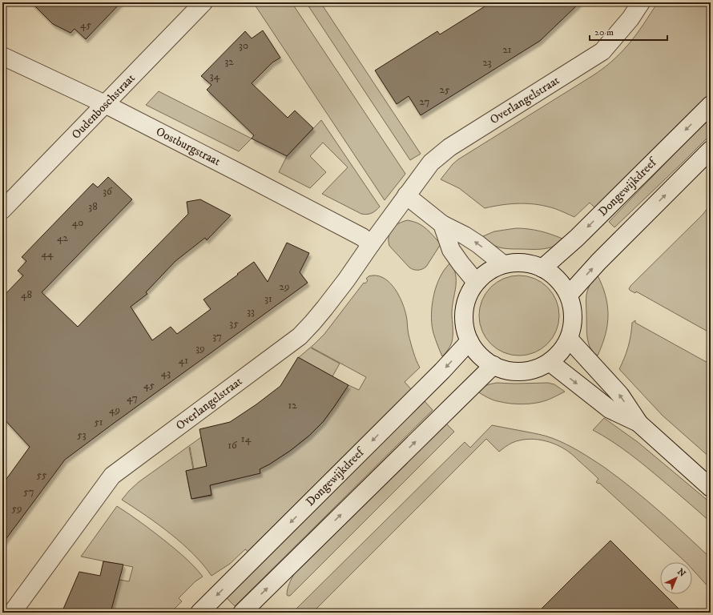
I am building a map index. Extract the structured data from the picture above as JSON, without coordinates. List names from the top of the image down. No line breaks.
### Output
{"streets":{"street":["Overlangelstraat","Oudenboschstraat","Oostburgstraat","Dongewijkdreef"]},"crossings":[["Overlangelstraat","Oostburgstraat"],["Oudenboschstraat","Oostburgstraat"]],"house_numbers":["45","30","21","32","23","34","25","27","36","38","40","42","44","29","48","31","33","35","37","39","41","43","45","47","12","49","51","53","14","16","55","57","59"],"scale_bar":"20 m","north":"top right"}
